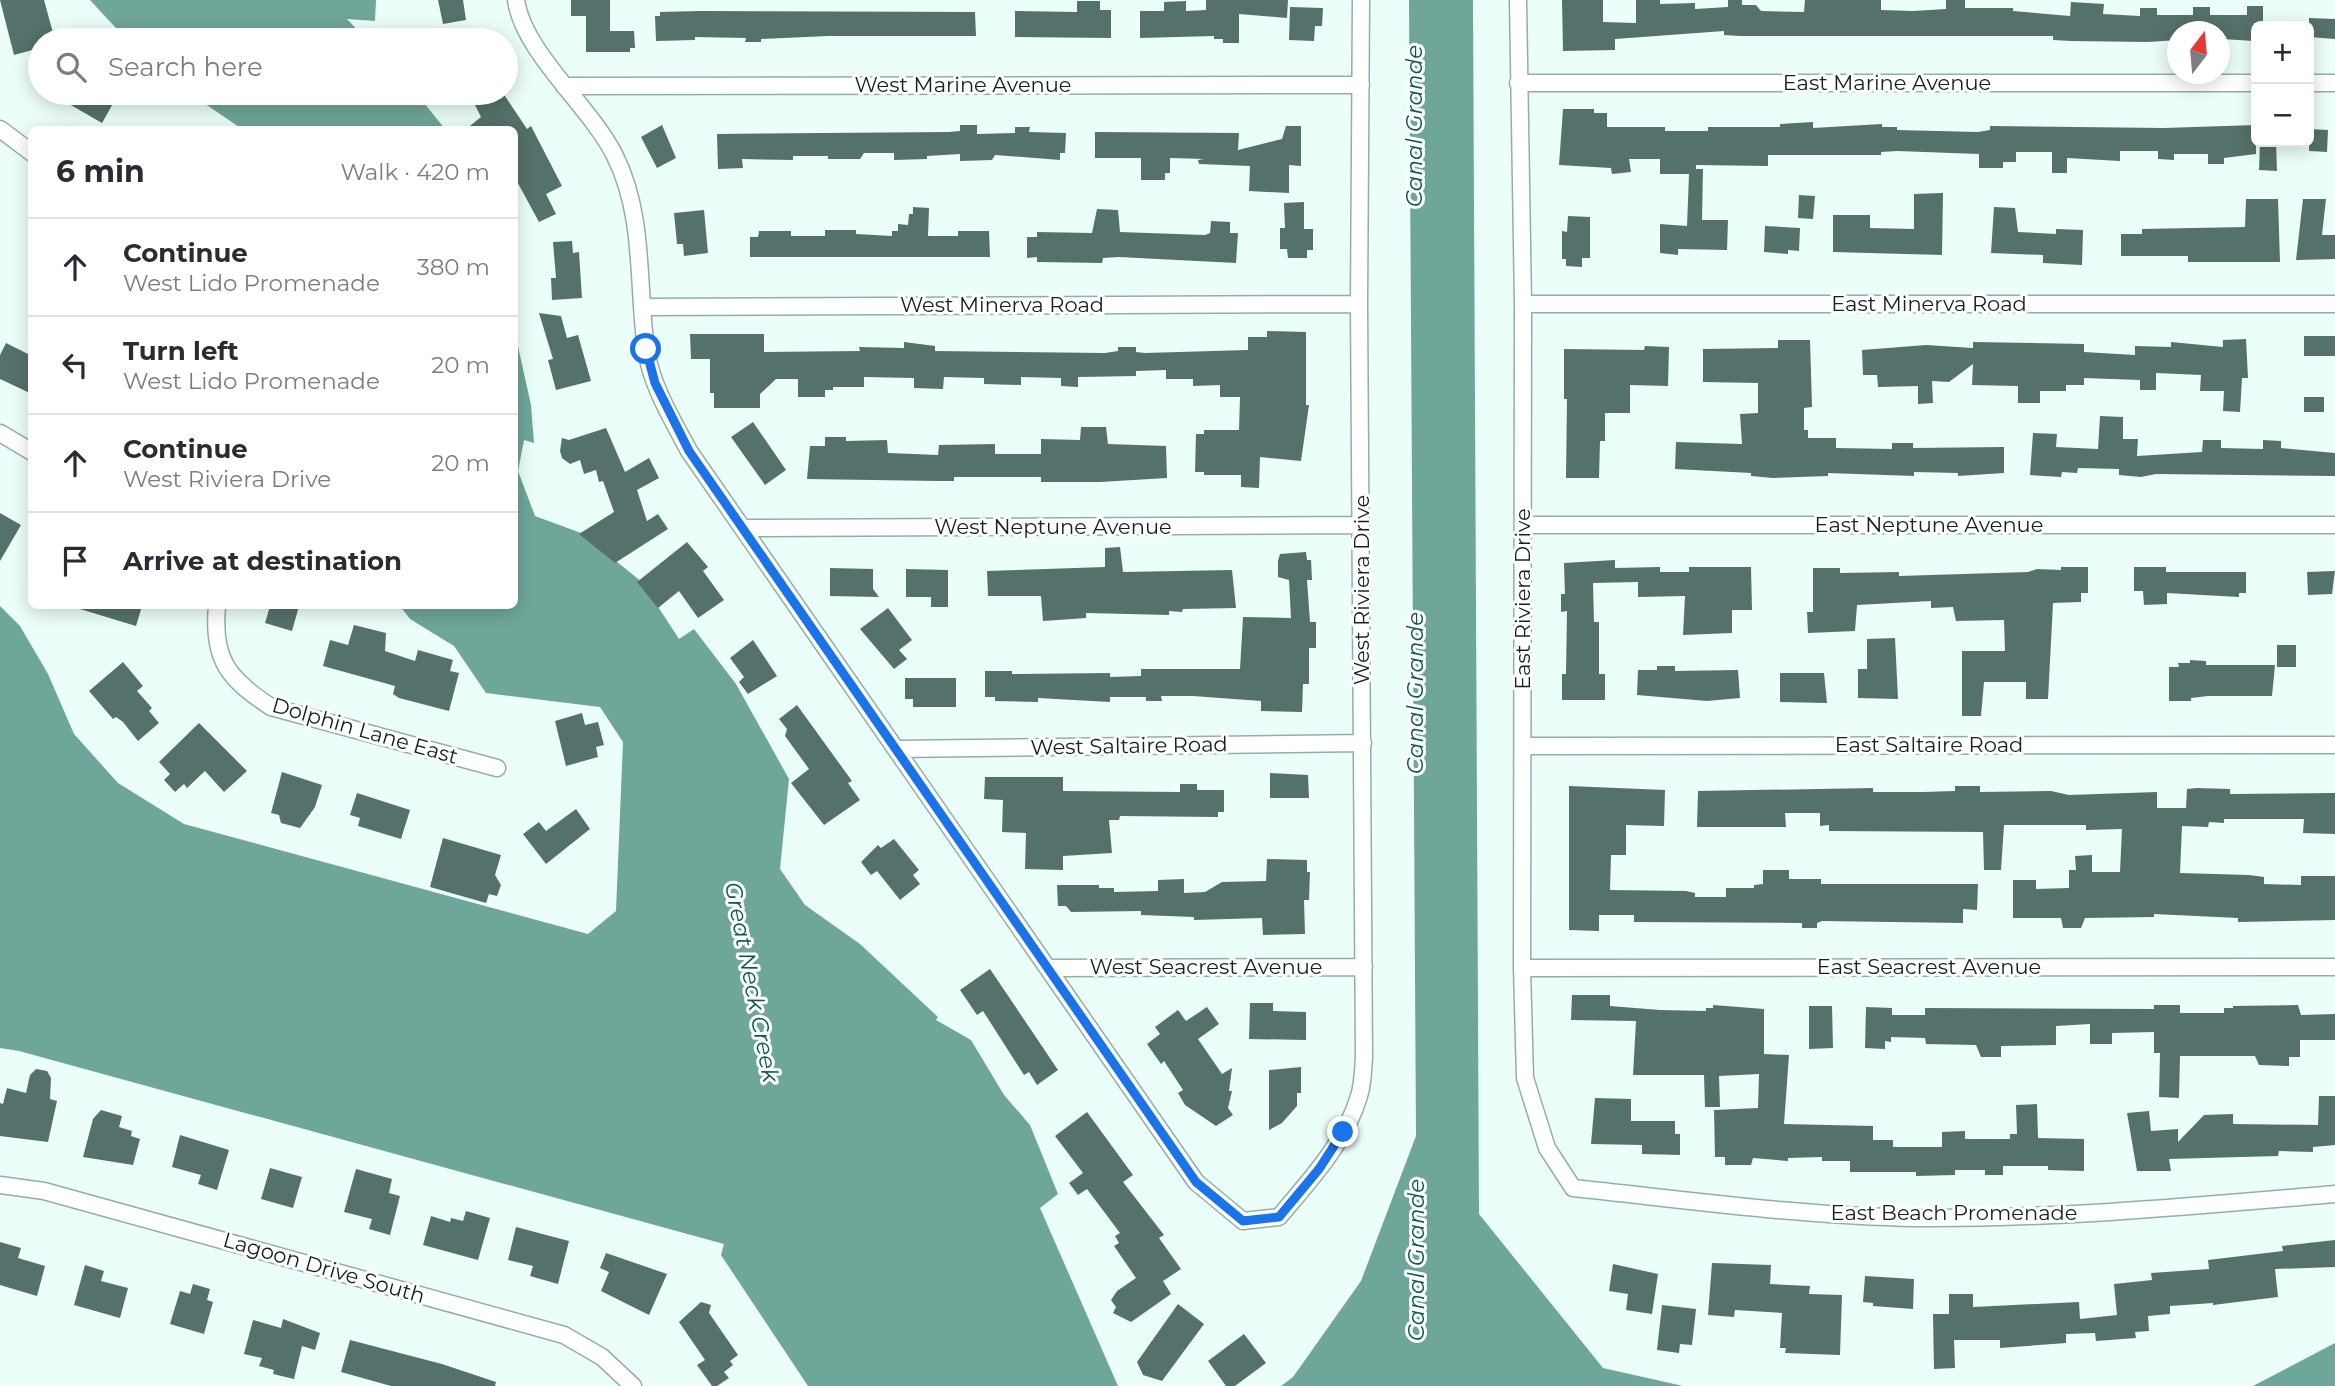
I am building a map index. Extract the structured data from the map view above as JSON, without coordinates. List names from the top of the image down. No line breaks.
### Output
{"streets":{"street":["East Marine Avenue","West Marine Avenue","East Minerva Road","West Minerva Road","East Neptune Avenue","West Neptune Avenue","West Riviera Drive","East Riviera Drive","Dolphin Lane East","East Saltaire Road","West Saltaire Road","West Seacrest Avenue","East Seacrest Avenue","East Beach Promenade","Lagoon Drive South"]},"crossings":[["East Marine Avenue","East Riviera Drive"],["West Marine Avenue","West Riviera Drive"],["East Minerva Road","East Riviera Drive"],["West Minerva Road","West Riviera Drive"],["East Neptune Avenue","East Riviera Drive"],["West Neptune Avenue","West Riviera Drive"],["West Riviera Drive","West Saltaire Road"],["West Riviera Drive","West Seacrest Avenue"],["East Riviera Drive","East Saltaire Road"],["East Riviera Drive","East Seacrest Avenue"],["East Riviera Drive","East Beach Promenade"]],"water":["Canal Grande","Great Neck Creek"],"north":"top","page":{"map_buttons":["+","−"],"search":"Search here","heading":["6 min","Walk · 420 m"],"list":[["Continue","West Lido Promenade","380 m"],["Turn left","West Lido Promenade","20 m"],["Continue","West Riviera Drive","20 m"],"Arrive at destination"]}}
